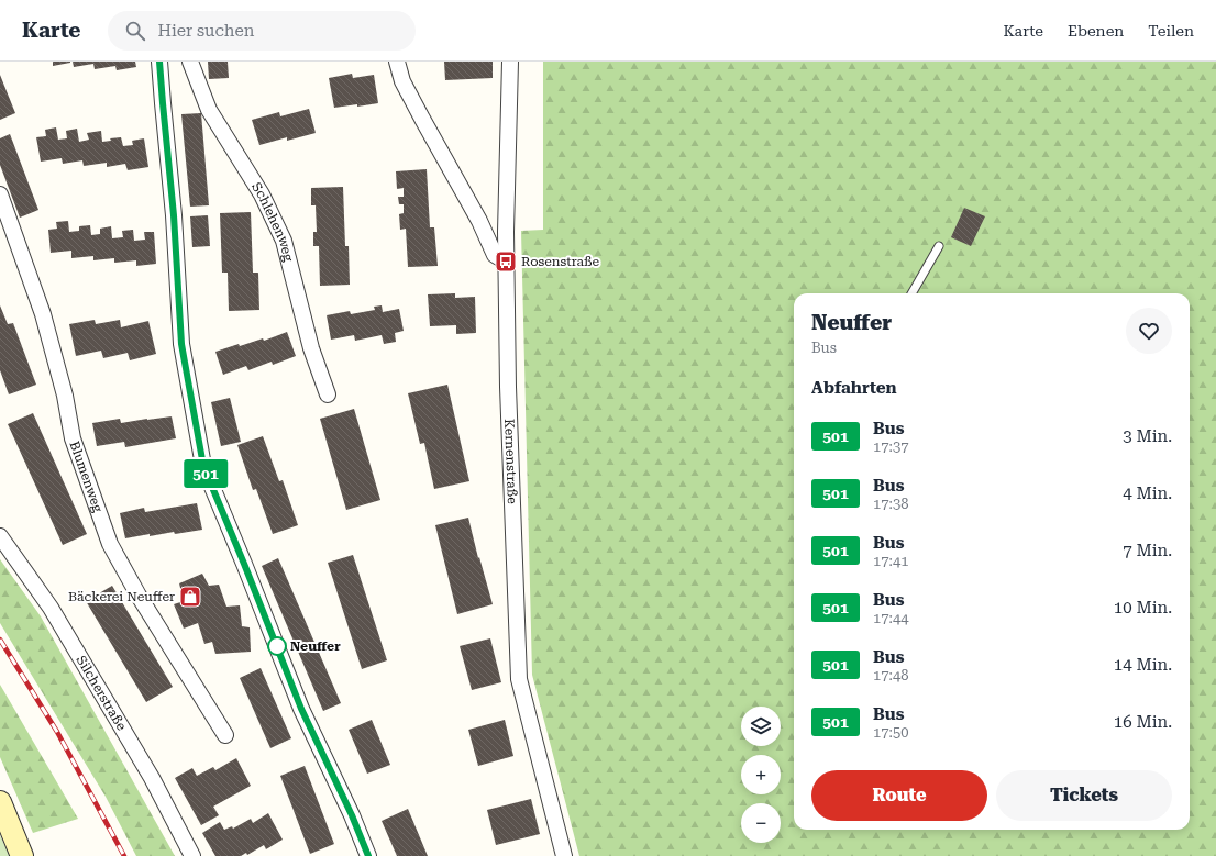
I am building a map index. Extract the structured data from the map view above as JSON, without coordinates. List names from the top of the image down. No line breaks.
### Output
{"streets":{"street":["Schlehenweg","Kernenstraße","Blumenweg","Silcherstraße"]},"places":{"bus stop":["Rosenstraße"],"shop":["Bäckerei Neuffer"],"other":["Neuffer"]},"lines":["bus line 501"],"page":{"header":"Karte","search":"Hier suchen","nav":["Karte","Ebenen","Teilen"],"on_map":"501","heading":[["Neuffer","Bus"],"Abfahrten"],"list":[{"mark":"501","name":"Bus","note":"17:37","value":"3 Min."},{"mark":"501","name":"Bus","note":"17:38","value":"4 Min."},{"mark":"501","name":"Bus","note":"17:41","value":"7 Min."},{"mark":"501","name":"Bus","note":"17:44","value":"10 Min."},{"mark":"501","name":"Bus","note":"17:48","value":"14 Min."},{"mark":"501","name":"Bus","note":"17:50","value":"16 Min."}],"map_buttons":["+","−"],"buttons":["Route","Tickets"]}}
